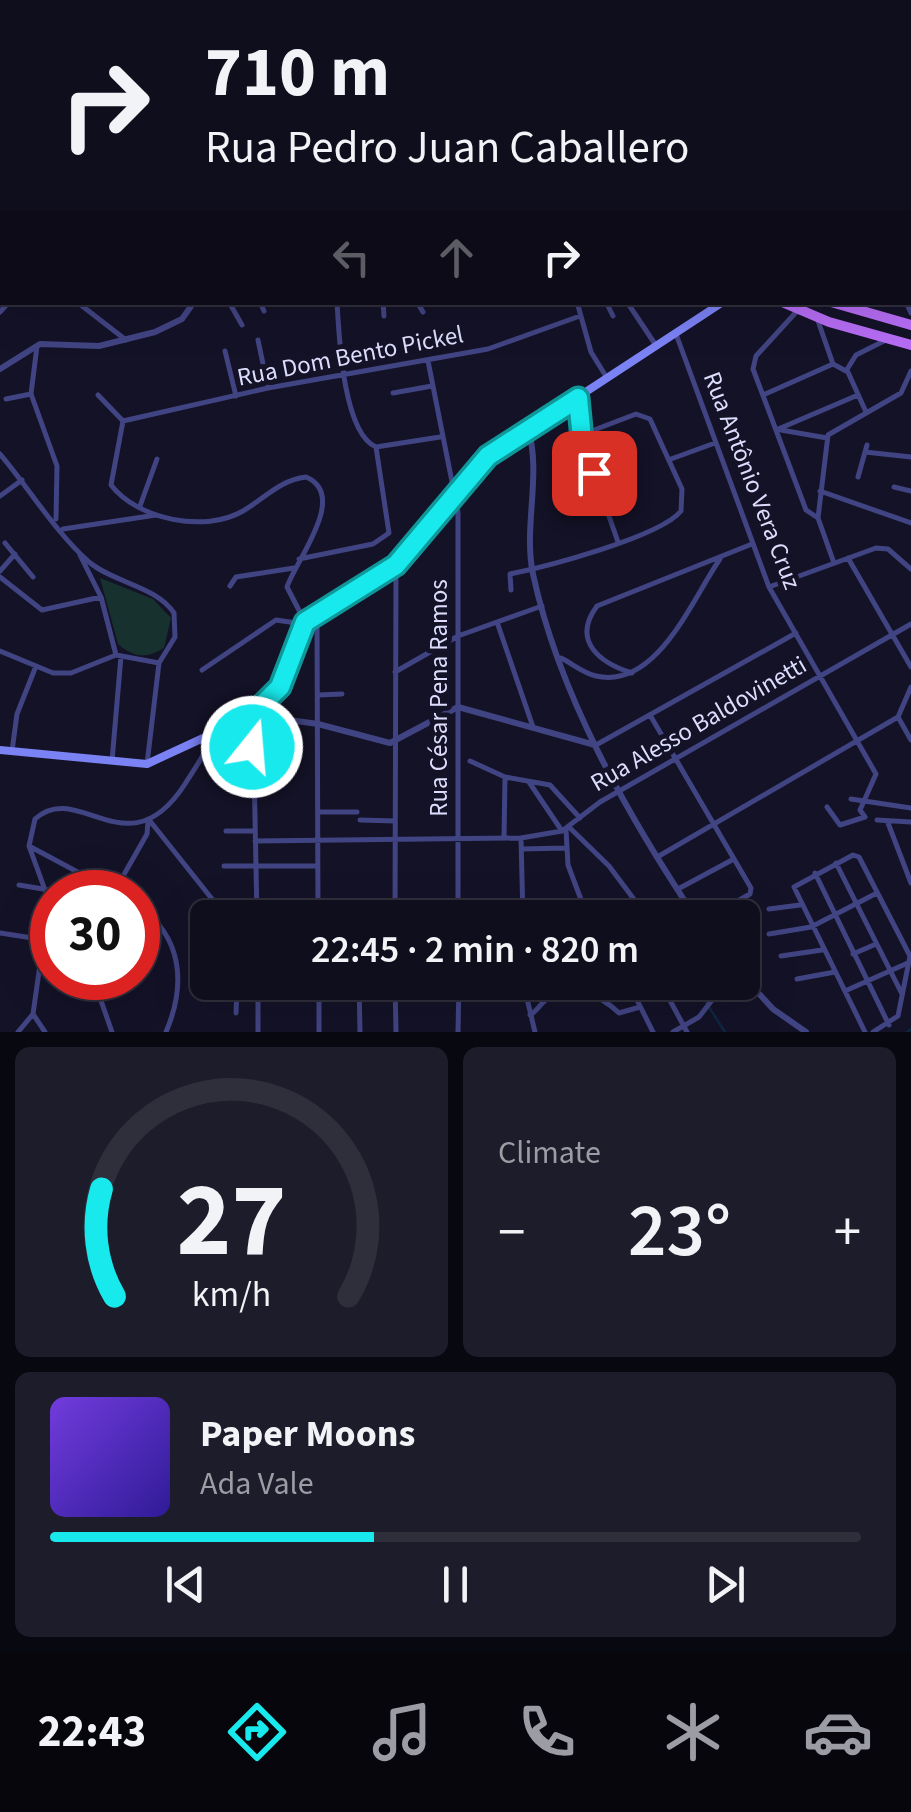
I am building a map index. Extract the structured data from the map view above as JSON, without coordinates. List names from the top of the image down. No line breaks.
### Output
{"streets":{"street":["Rua Dom Bento Pickel","Rua Antônio Vera Cruz","Rua César Pena Ramos","Rua Alesso Baldovinetti"]},"crossings":[["Rua Dom Bento Pickel","Rua César Pena Ramos"],["Rua Antônio Vera Cruz","Rua Alesso Baldovinetti"]],"page":{"turn":["710 m","Rua Pedro Juan Caballero"],"limit":"30","trip":"22:45 · 2 min · 820 m","tile":"Climate","heat":["−","23°","+"],"song":["Paper Moons","Ada Vale"],"tabs":"22:43","gauge":["27","km/h"]}}
